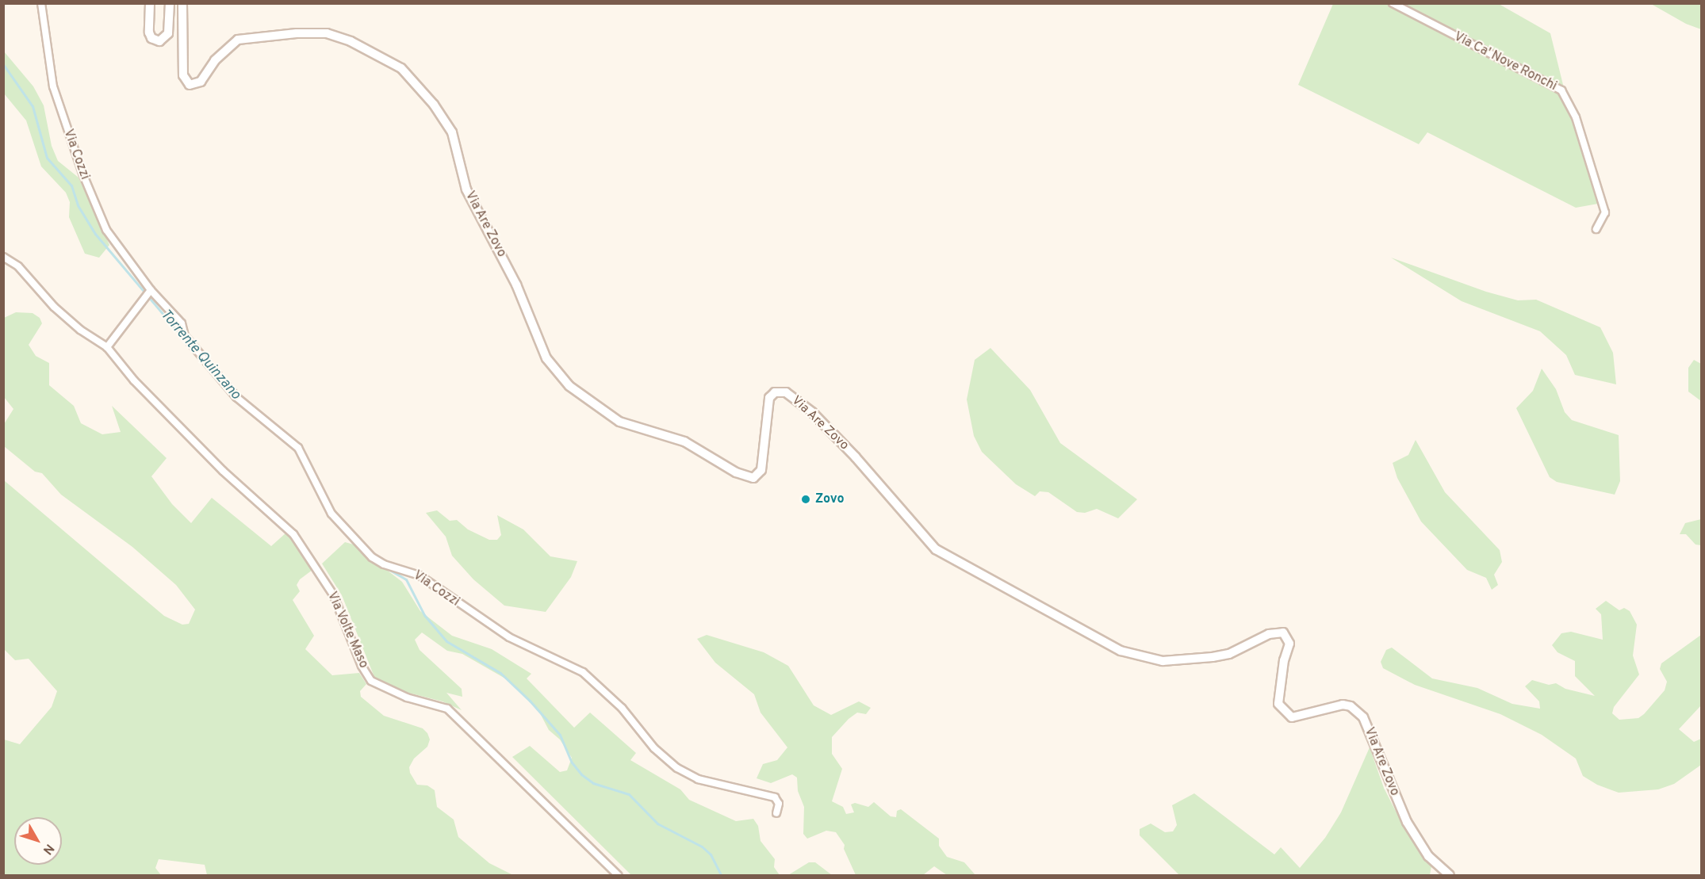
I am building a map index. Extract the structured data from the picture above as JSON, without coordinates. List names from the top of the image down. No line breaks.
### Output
{"streets":{"street":["Via Ca' Nove Ronchi","Via Cozzi","Via Are Zovo","Via Volte Maso"]},"water":["Torrente Quinzano"],"places":["Zovo"],"north":"bottom right"}
